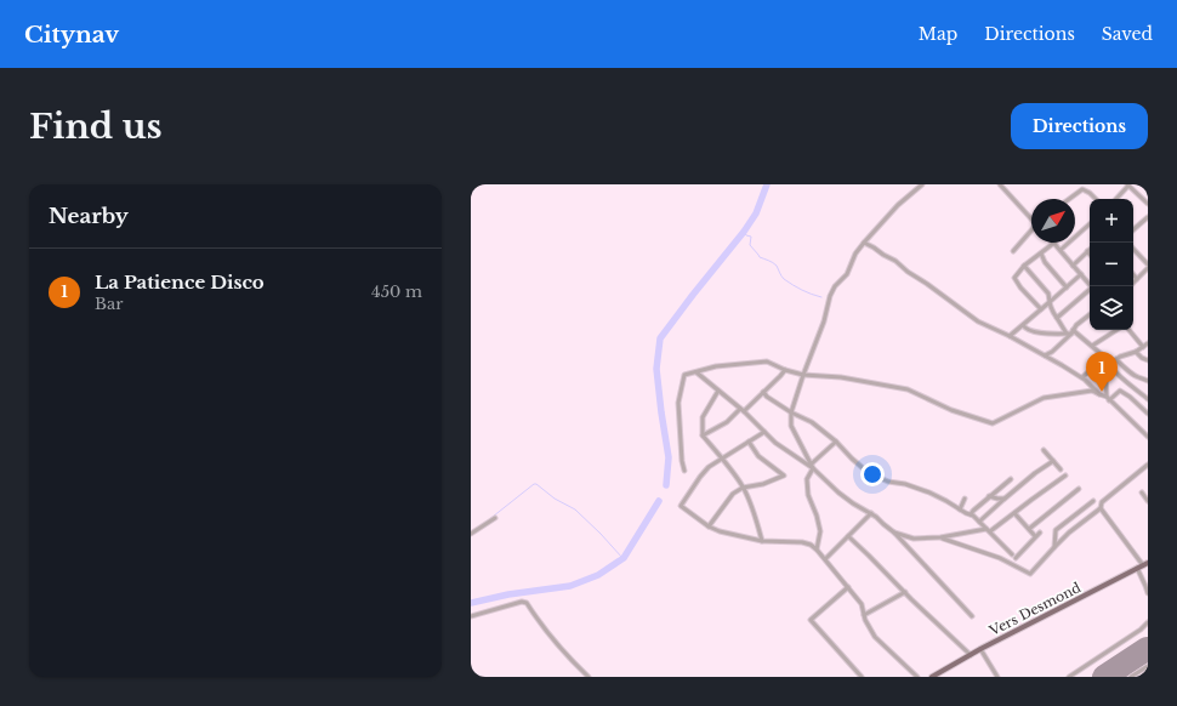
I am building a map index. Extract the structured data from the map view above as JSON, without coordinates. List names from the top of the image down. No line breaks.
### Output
{"streets":{"main road":["Vers Desmond"]},"north":"top right","page":{"header":"Citynav","nav":["Map","Directions","Saved"],"buttons":"Directions","title":"Find us","heading":"Nearby","map_buttons":["+","−"],"list":[{"mark":"1","name":"La Patience Disco","note":"Bar","value":"450 m"}],"pins":"1"}}
